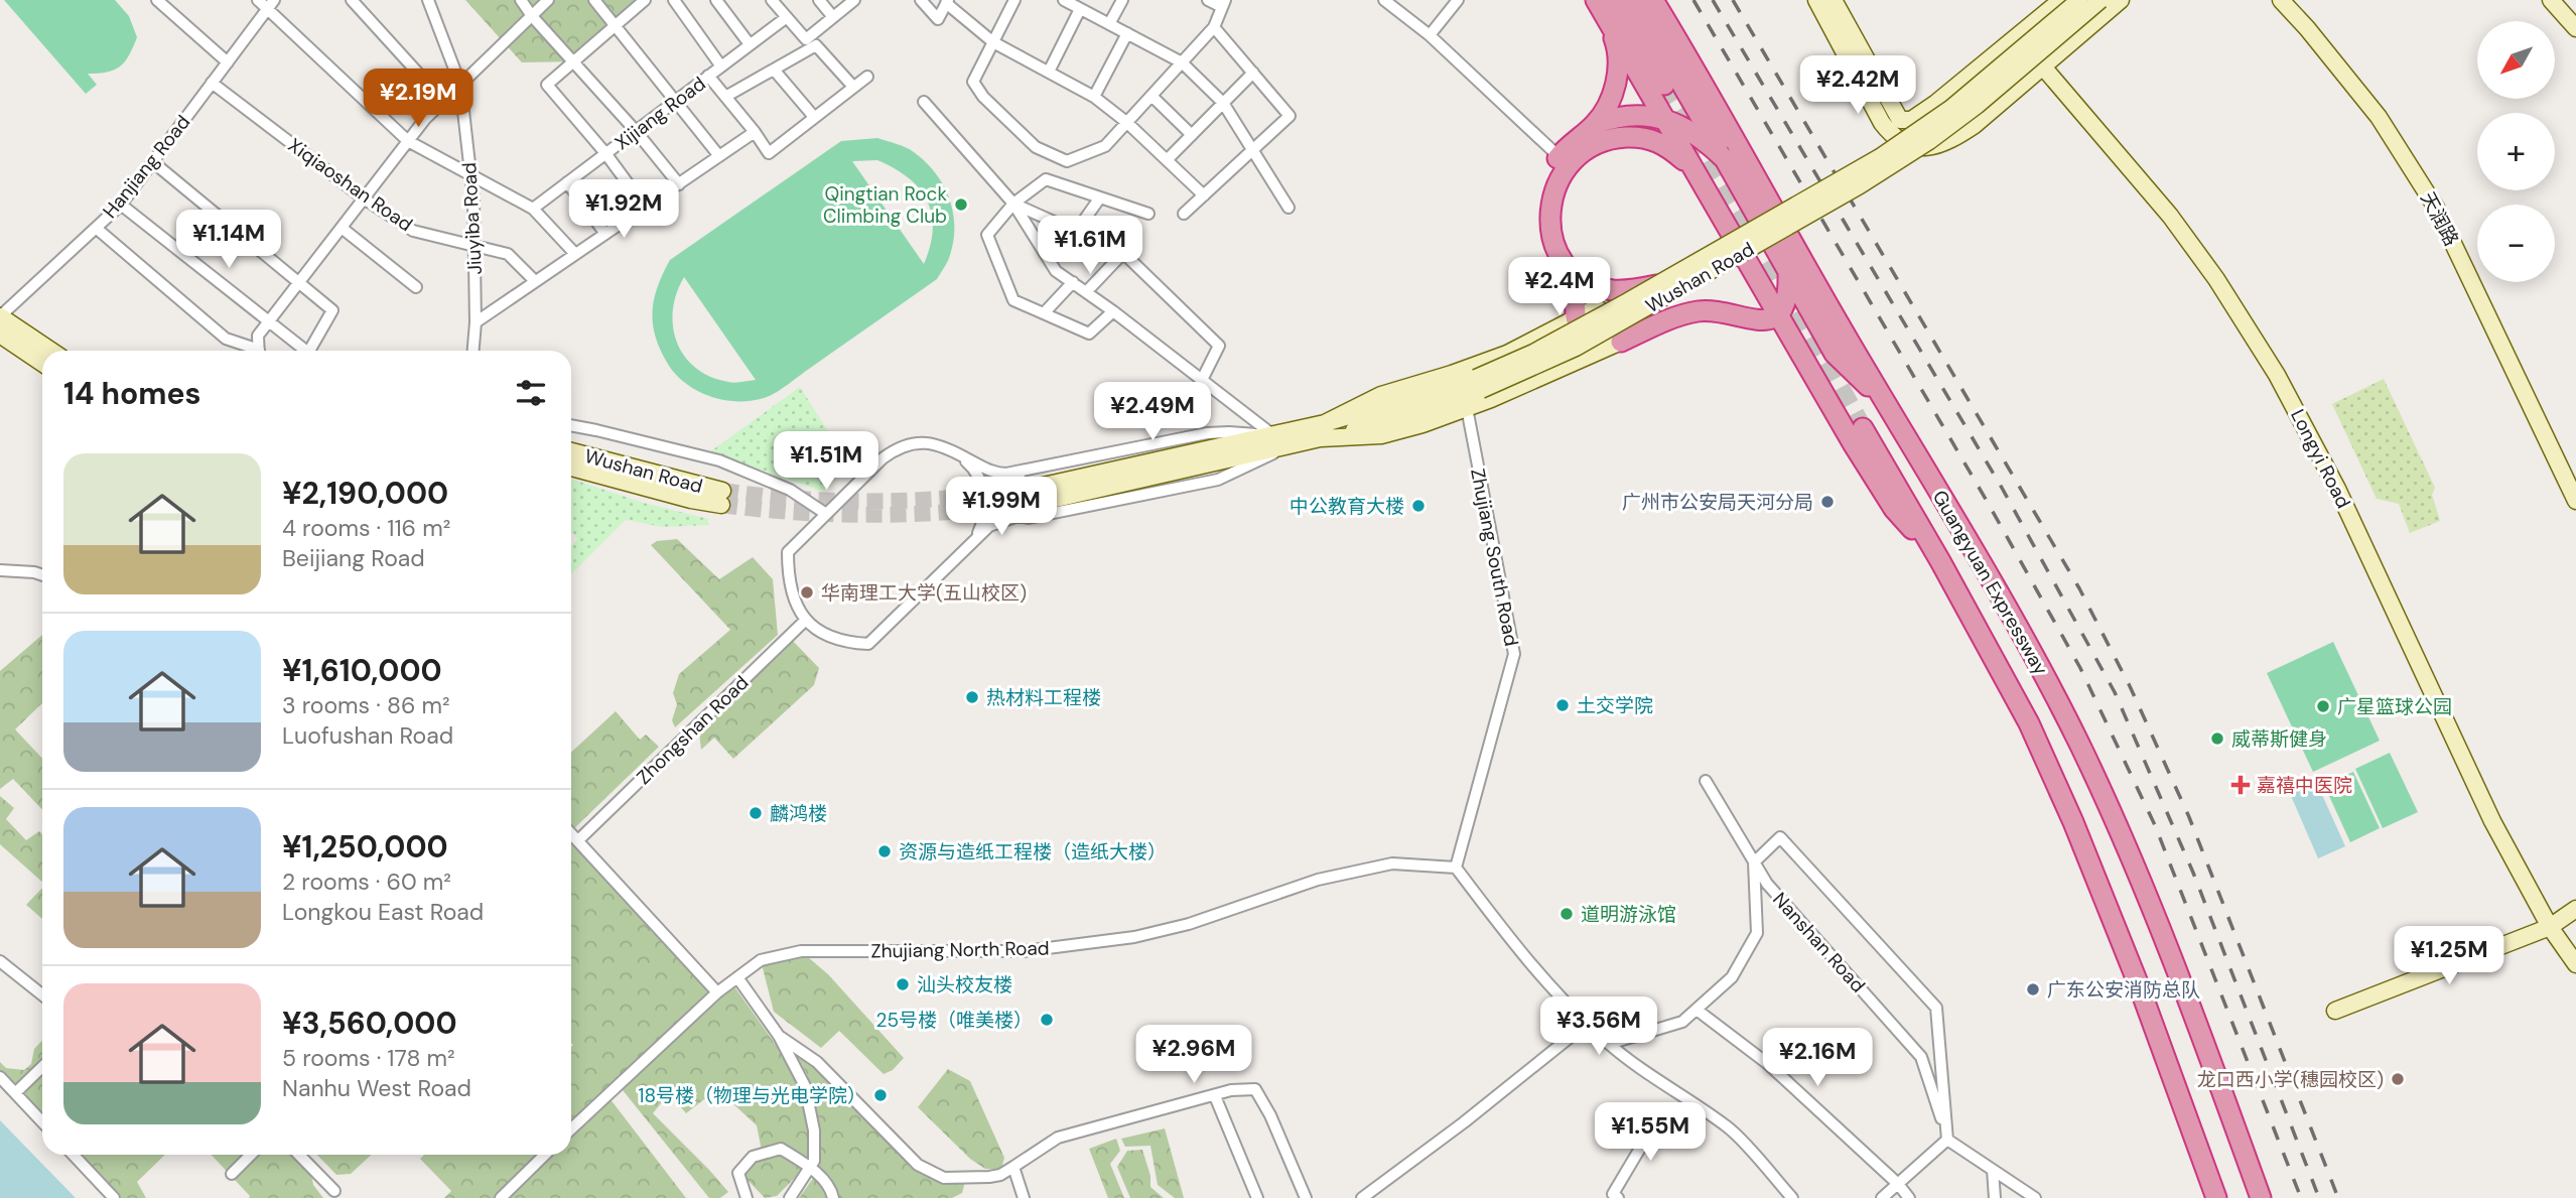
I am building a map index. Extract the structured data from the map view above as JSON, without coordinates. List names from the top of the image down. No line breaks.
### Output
{"streets":{"highway":["Guangyuan Expressway"],"main road":["天润路","Wushan Road","Longyi Road"],"street":["Xijiang Road","Hanjiang Road","Xiqiaoshan Road","Jiuyiba Road","Zhujiang South Road","Zhongshan Road","Nanshan Road","Zhujiang North Road"]},"crossings":[["Hanjiang Road","Xiqiaoshan Road"],["Xiqiaoshan Road","Jiuyiba Road"],["Zhujiang South Road","Zhujiang North Road"]],"places":{"other":["Qingtian Rock Climbing Club","广州市公安局天河分局","中公教育大楼","华南理工大学(五山校区)","热材料工程楼","土交学院","广星篮球公园","威蒂斯健身","麟鸿楼","资源与造纸工程楼（造纸大楼）","道明游泳馆","汕头校友楼","广东公安消防总队","25号楼（唯美楼）","龙口西小学(穗园校区)","18号楼（物理与光电学院）"],"health":["嘉禧中医院"]},"north":"bottom left","page":{"map_buttons":["+","−"],"price":["¥2.42M","¥2.19M","¥1.92M","¥1.14M","¥1.61M","¥2.4M","¥2.49M","¥1.51M","¥1.99M","¥1.25M","¥3.56M","¥2.96M","¥2.16M","¥1.55M"],"heading":"14 homes","list":[{"name":"¥2,190,000","note":"4 rooms · 116 m² · Beijiang Road"},{"name":"¥1,610,000","note":"3 rooms · 86 m² · Luofushan Road"},{"name":"¥1,250,000","note":"2 rooms · 60 m² · Longkou East Road"},{"name":"¥3,560,000","note":"5 rooms · 178 m² · Nanhu West Road"}]}}
